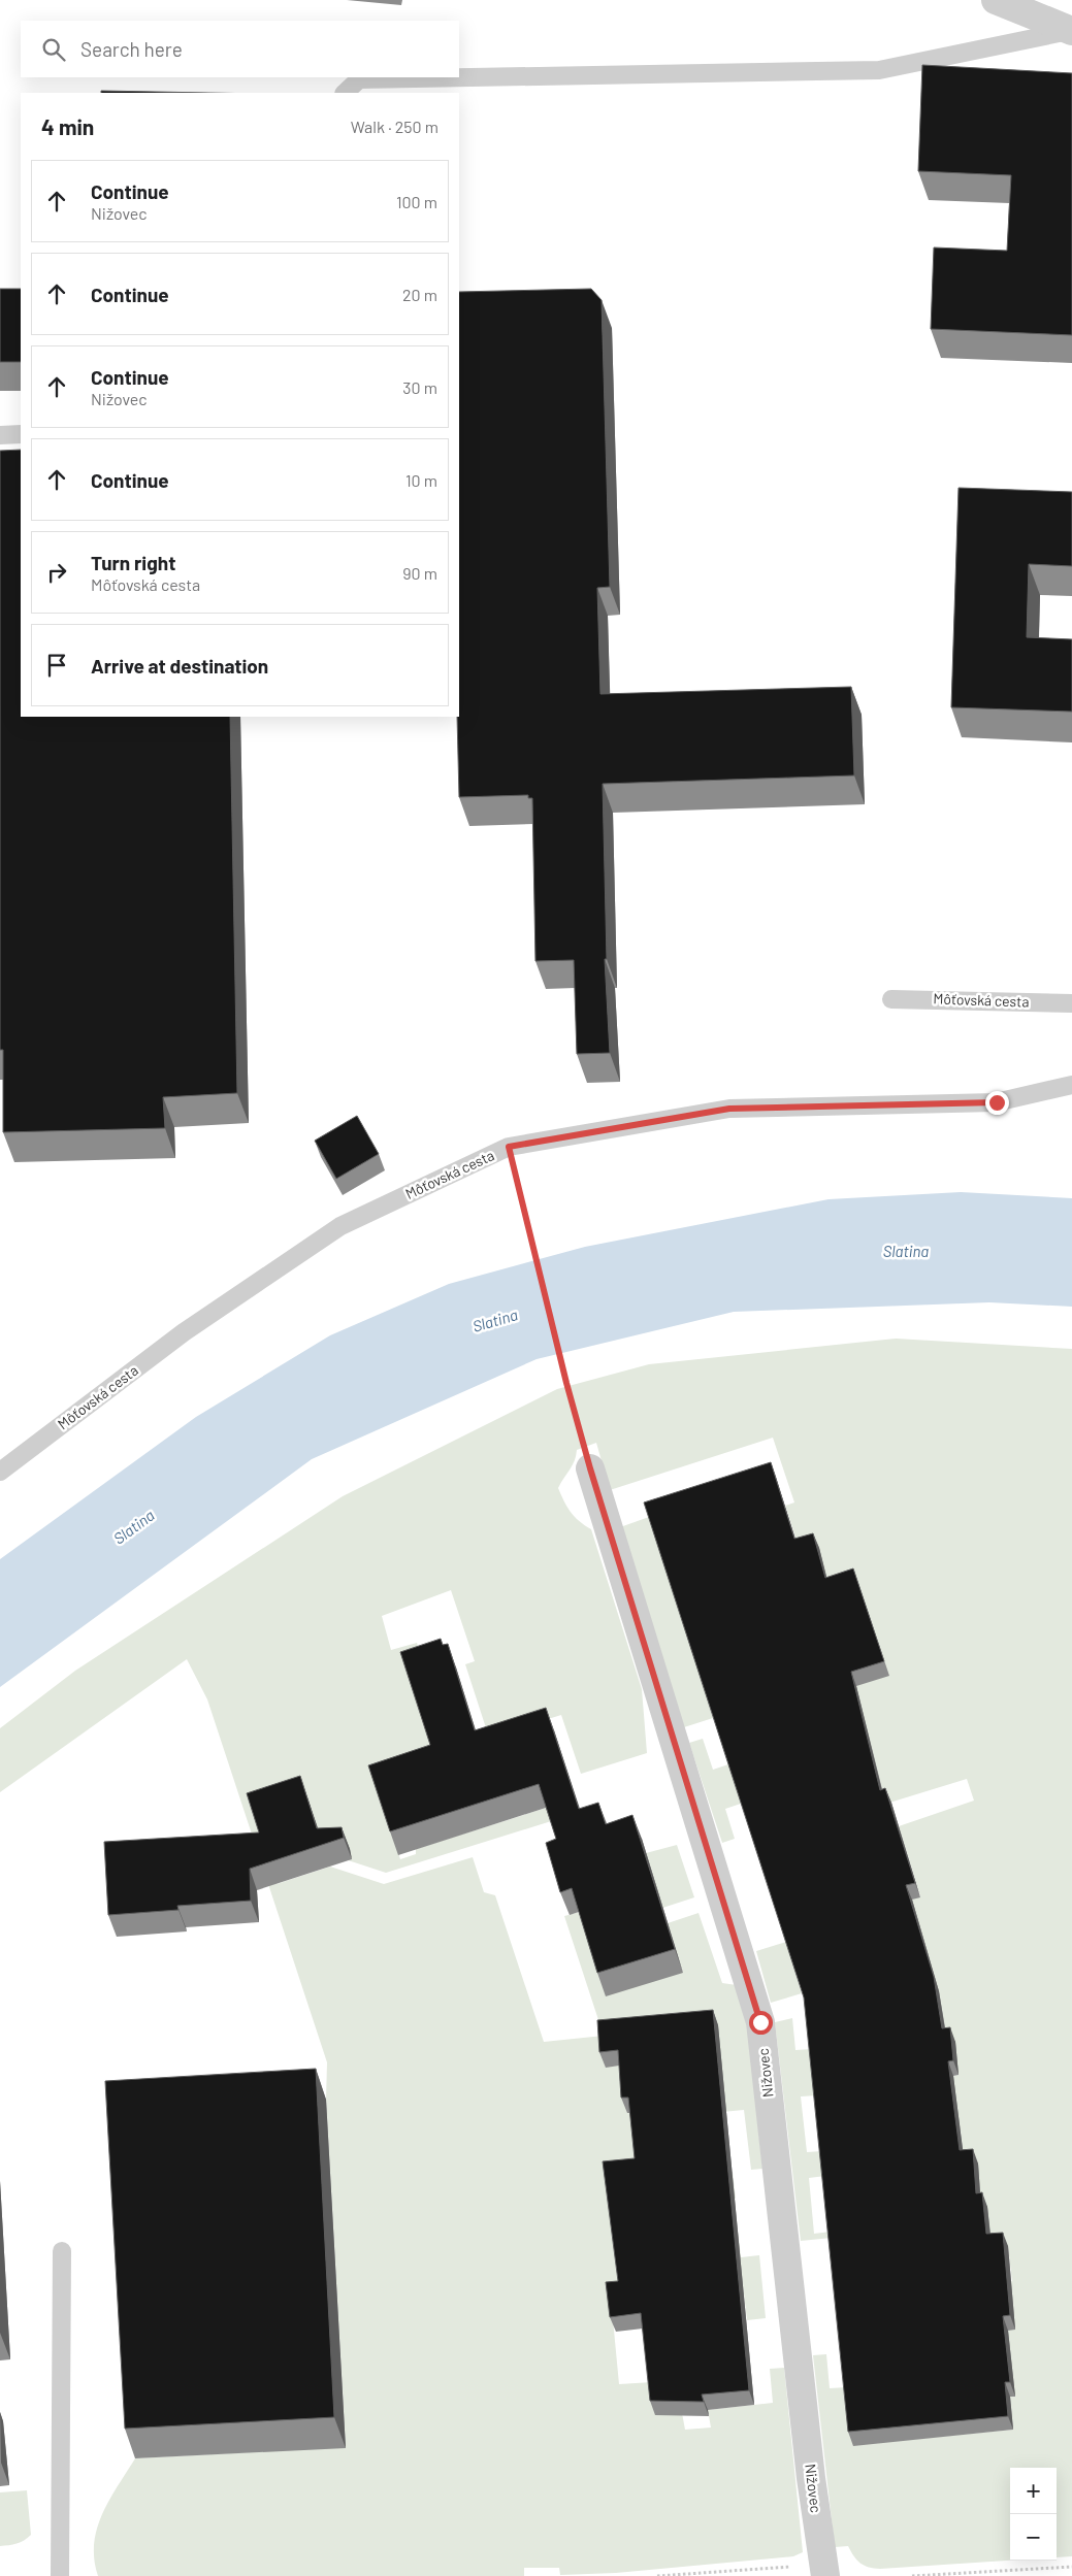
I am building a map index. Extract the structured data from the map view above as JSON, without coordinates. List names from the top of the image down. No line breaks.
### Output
{"streets":{"street":["Nižovec"],"lane":["Môťovská cesta"]},"water":["Slatina"],"page":{"search":"Search here","heading":["4 min","Walk · 250 m"],"list":[["Continue","Nižovec","100 m"],["Continue","20 m"],["Continue","Nižovec","30 m"],["Continue","10 m"],["Turn right","Môťovská cesta","90 m"],"Arrive at destination"],"map_buttons":["+","−"]}}
